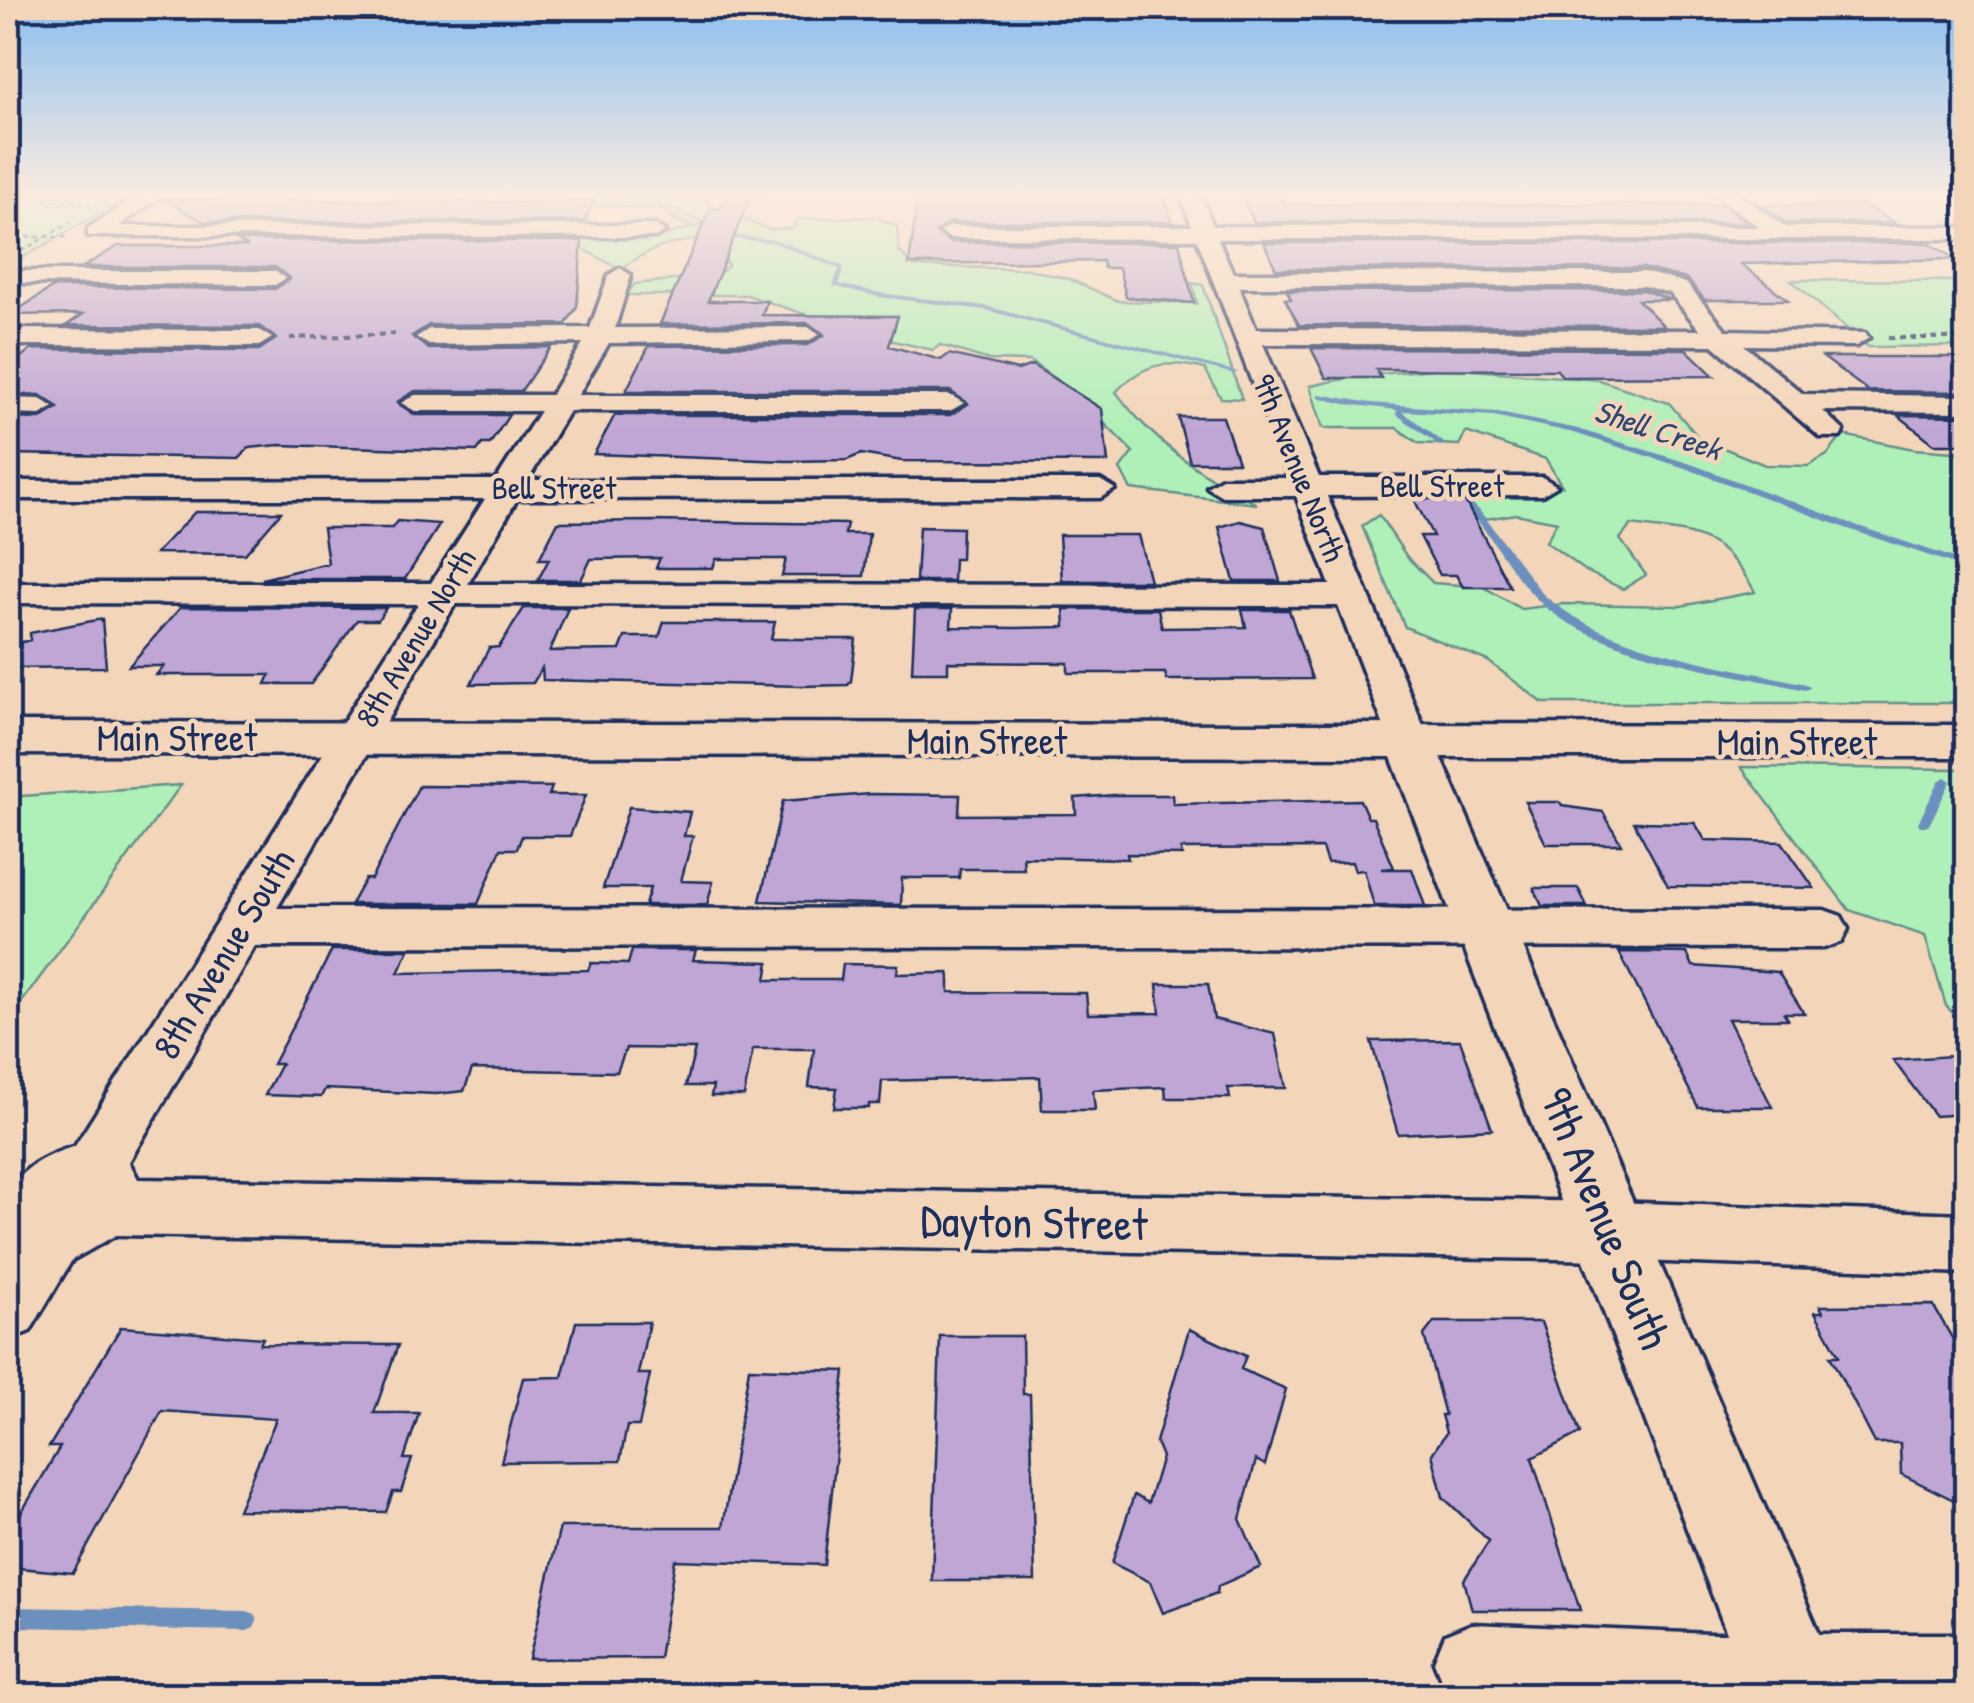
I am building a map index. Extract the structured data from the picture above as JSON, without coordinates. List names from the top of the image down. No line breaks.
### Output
{"streets":{"main road":["Main Street","9th Avenue South"],"street":["9th Avenue North","Bell Street","8th Avenue North","8th Avenue South","Dayton Street"]},"crossings":[["9th Avenue North","Bell Street"],["9th Avenue North","Main Street"],["9th Avenue North","9th Avenue South"],["Bell Street","8th Avenue North"],["8th Avenue North","Main Street"],["8th Avenue North","8th Avenue South"],["Main Street","8th Avenue South"],["Main Street","9th Avenue South"],["8th Avenue South","Dayton Street"],["9th Avenue South","Dayton Street"]],"water":["Shell Creek"]}
